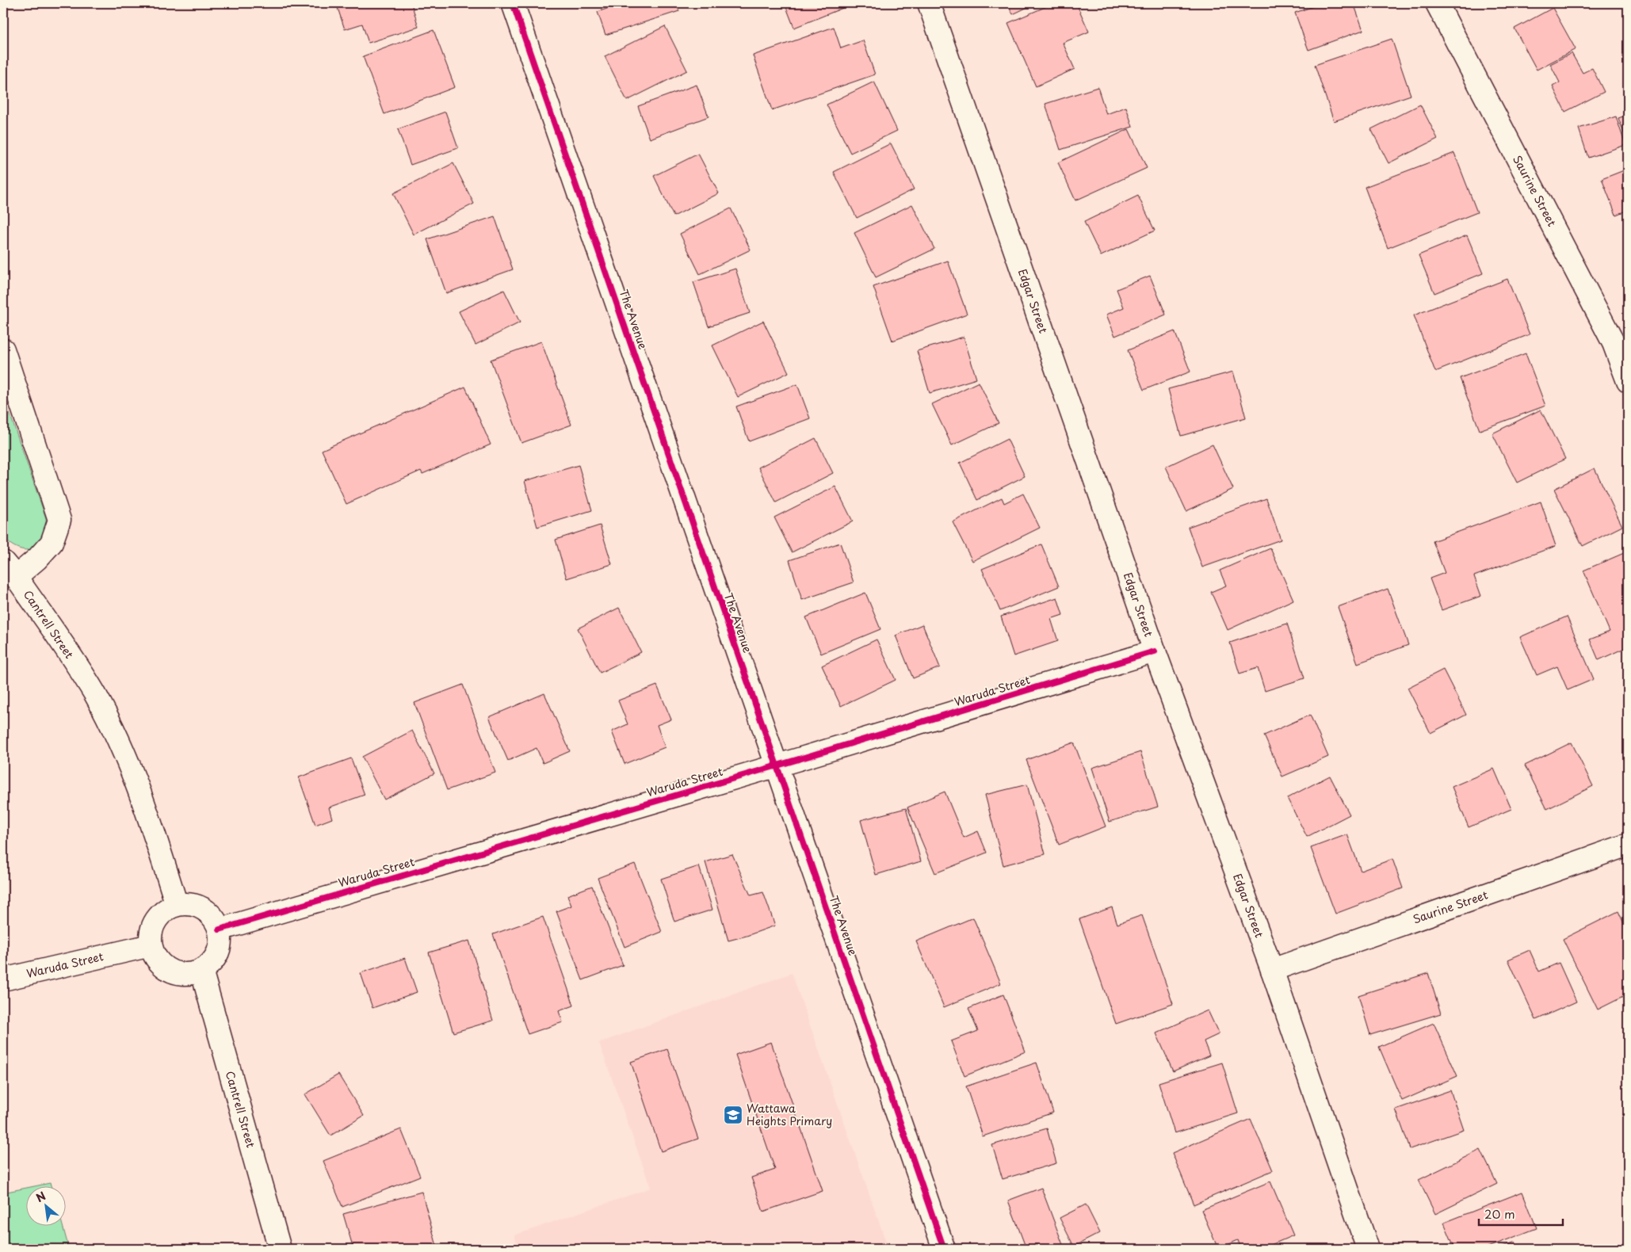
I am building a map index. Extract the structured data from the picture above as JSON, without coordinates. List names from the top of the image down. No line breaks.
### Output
{"streets":{"street":["Saurine Street","Edgar Street","The Avenue","Cantrell Street","Waruda Street"]},"crossings":[["Saurine Street","Edgar Street"],["Edgar Street","Waruda Street"],["The Avenue","Waruda Street"],["Cantrell Street","Waruda Street"]],"places":{"school or university":["Wattawa Heights Primary"]},"scale_bar":"20 m","north":"top left"}
